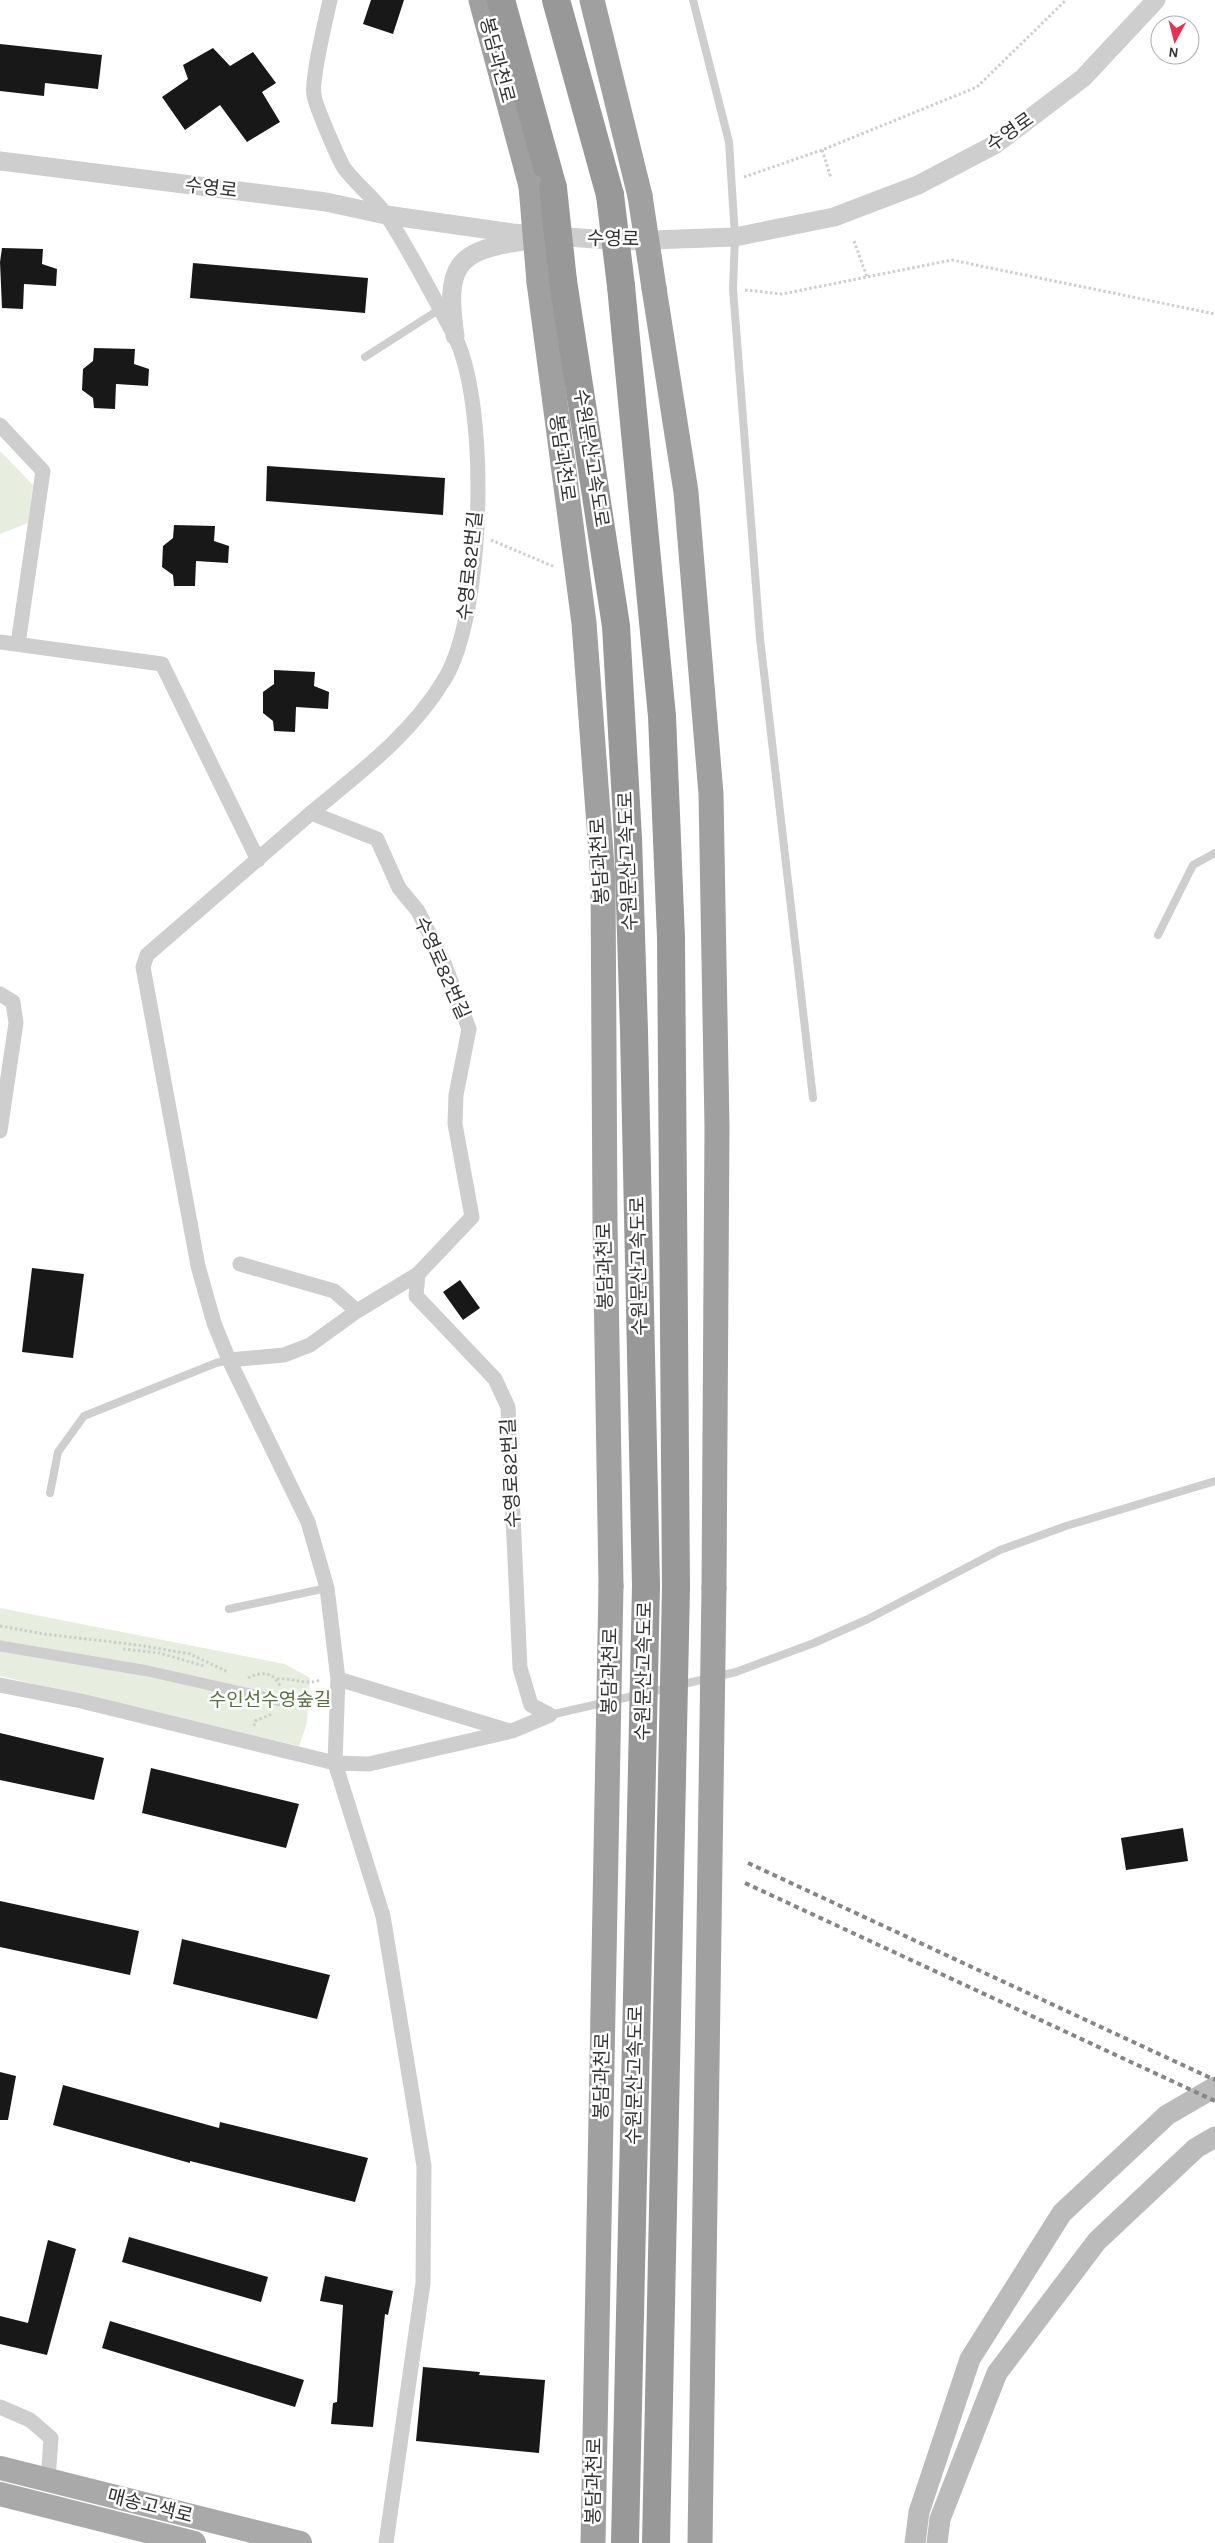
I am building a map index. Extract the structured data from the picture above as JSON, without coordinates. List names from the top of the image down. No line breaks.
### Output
{"streets":{"highway":["봉담과천로","수원문산고속도로"],"main road":["매송고색로"],"street":["수영로","수영로82번길"]},"crossings":[["봉담과천로","수원문산고속도로"],["수영로","수영로82번길"]],"parks":["수인선수영숲길"],"north":"bottom"}
